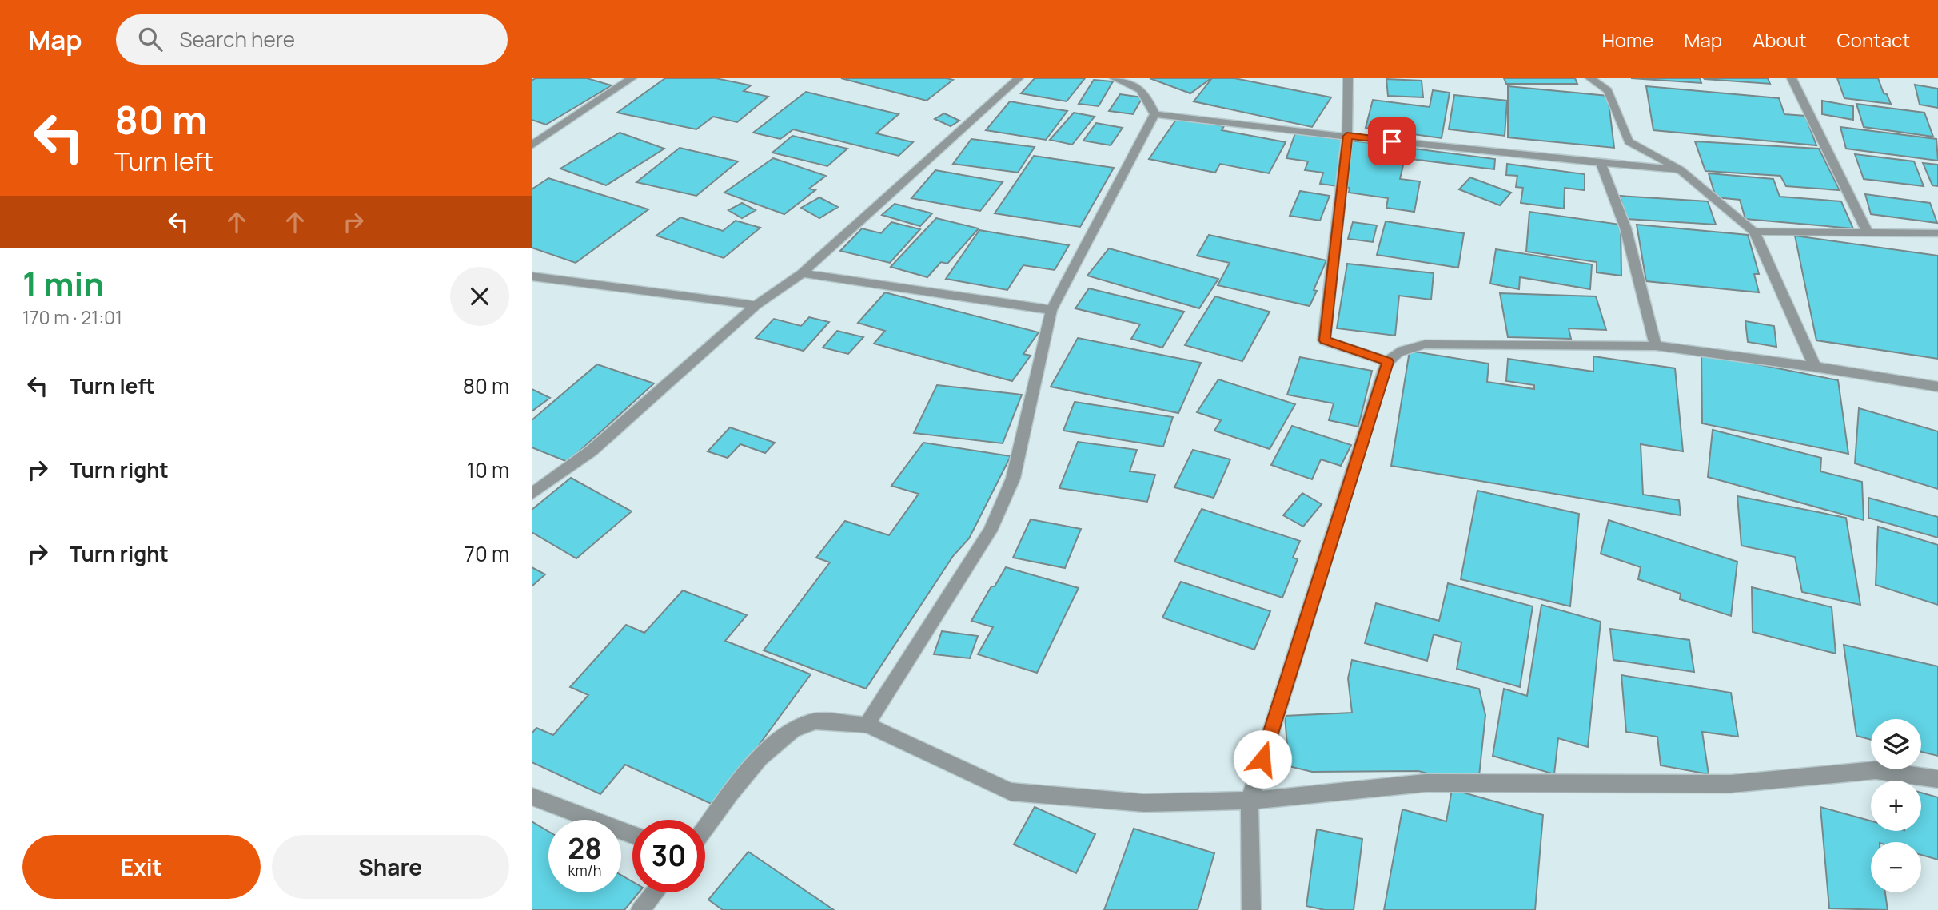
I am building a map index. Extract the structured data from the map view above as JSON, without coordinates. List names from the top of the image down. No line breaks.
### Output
{"page":{"header":"Map","search":"Search here","nav":["Home","Map","About","Contact"],"turn":["80 m","Turn left"],"heading":["1 min","170 m · 21:01"],"list":[{"name":"Turn left","value":"80 m"},{"name":"Turn right","value":"10 m"},{"name":"Turn right","value":"70 m"}],"map_buttons":["+","−"],"speed":"28 km/h","limit":"30","buttons":["Exit","Share"]}}
